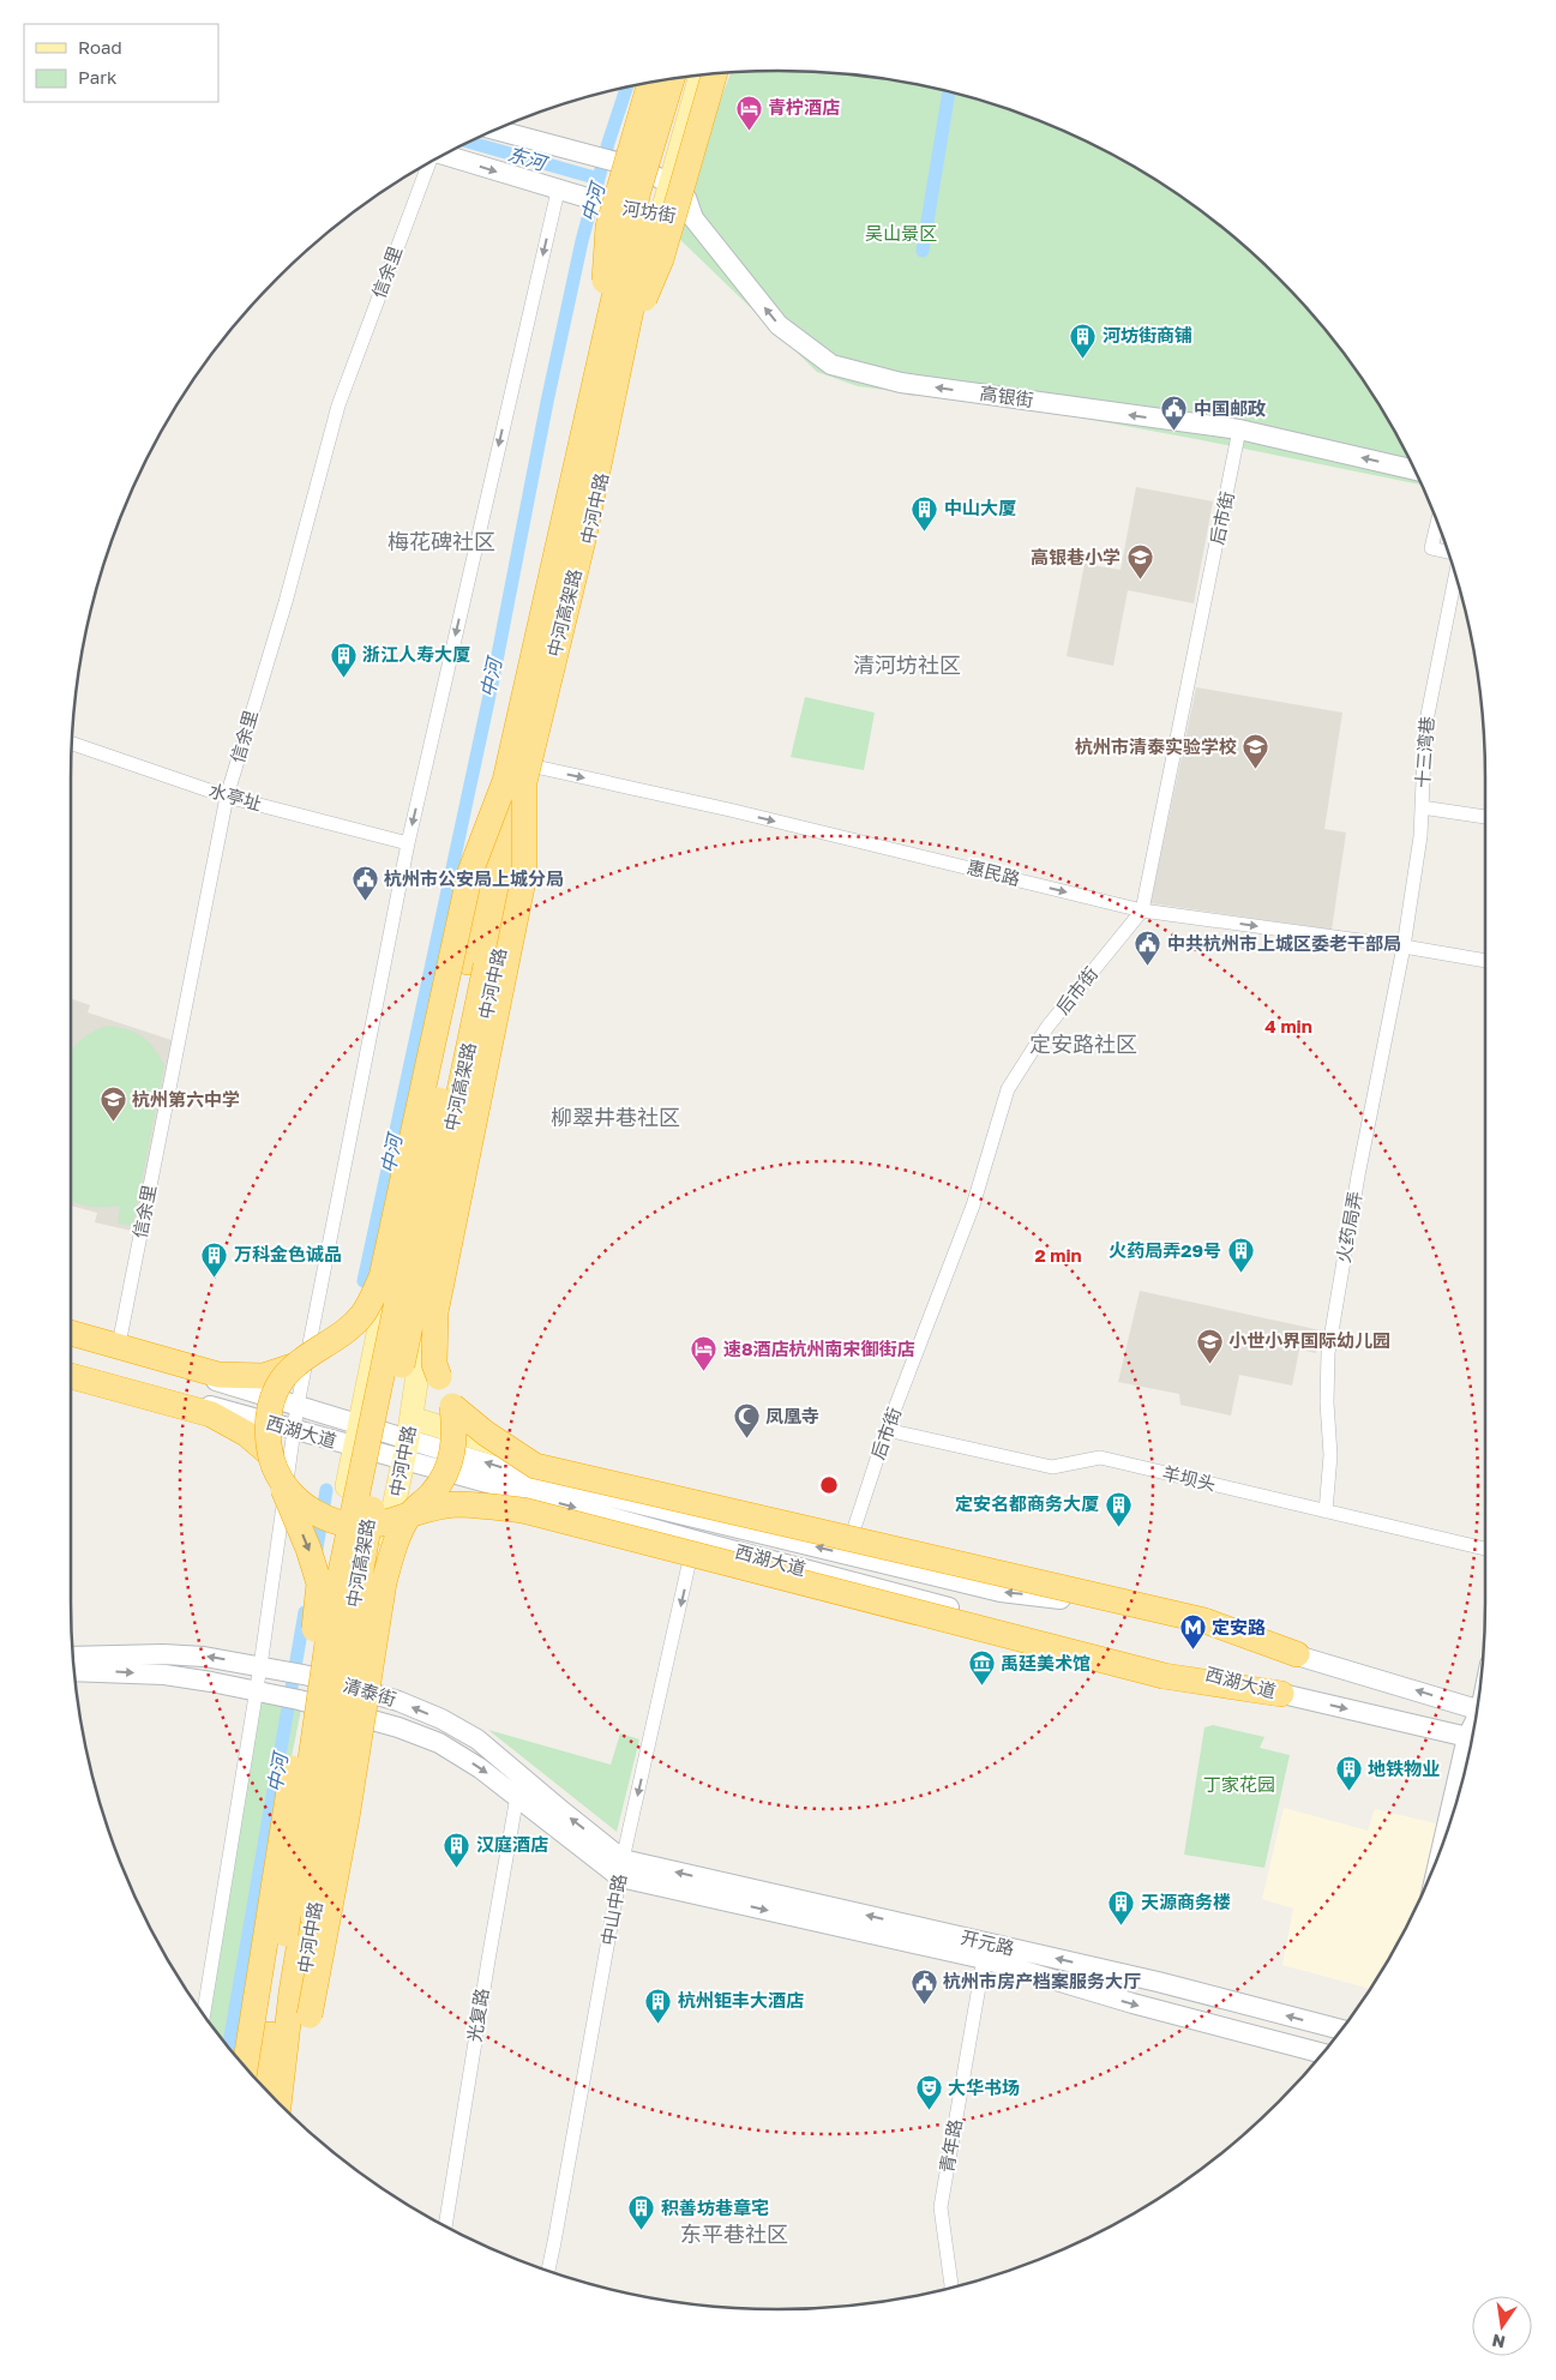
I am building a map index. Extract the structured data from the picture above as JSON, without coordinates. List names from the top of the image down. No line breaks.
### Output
{"streets":{"highway":["中河高架路"],"main road":["中河中路"],"street":["河坊街","信余里","高银街","后市街","十三湾巷","水亭址","惠民路","火药局弄","西湖大道","羊坝头","清泰街","中山中路","开元路","光复路","青年路"]},"crossings":[["河坊街","高银街"],["河坊街","中河中路"],["信余里","水亭址"],["高银街","中河中路"],["高银街","后市街"],["中河中路","中河高架路"],["中河中路","惠民路"],["中河中路","西湖大道"],["中河中路","清泰街"],["后市街","惠民路"],["后市街","羊坝头"],["中河高架路","惠民路"],["十三湾巷","惠民路"],["十三湾巷","火药局弄"],["惠民路","火药局弄"],["火药局弄","羊坝头"],["西湖大道","中山中路"],["清泰街","中山中路"],["清泰街","开元路"],["清泰街","光复路"],["中山中路","开元路"],["开元路","青年路"]],"one_way":["高银街","惠民路","中山中路"],"districts":["梅花碑社区","清河坊社区","定安路社区","柳翠井巷社区","东平巷社区"],"water":["东河","中河"],"parks":["吴山景区","丁家花园"],"places":{"hotel":["青柠酒店","速8酒店杭州南宋御街店"],"building":["河坊街商铺","中山大厦","浙江人寿大厦","火药局弄29号","万科金色诚品","定安名都商务大厦","地铁物业","汉庭酒店","天源商务楼","杭州钜丰大酒店","积善坊巷章宅"],"public building":["中国邮政","杭州市公安局上城分局","中共杭州市上城区委老干部局","杭州市房产档案服务大厅"],"school or university":["高银巷小学","杭州市清泰实验学校","杭州第六中学","小世小界国际幼儿园"],"mosque":["凤凰寺"],"metro station":["定安路"],"museum":["禹廷美术馆"],"theatre":["大华书场"]},"legend":["Road","Park"],"north":"bottom","rings":["4 min","2 min"]}
